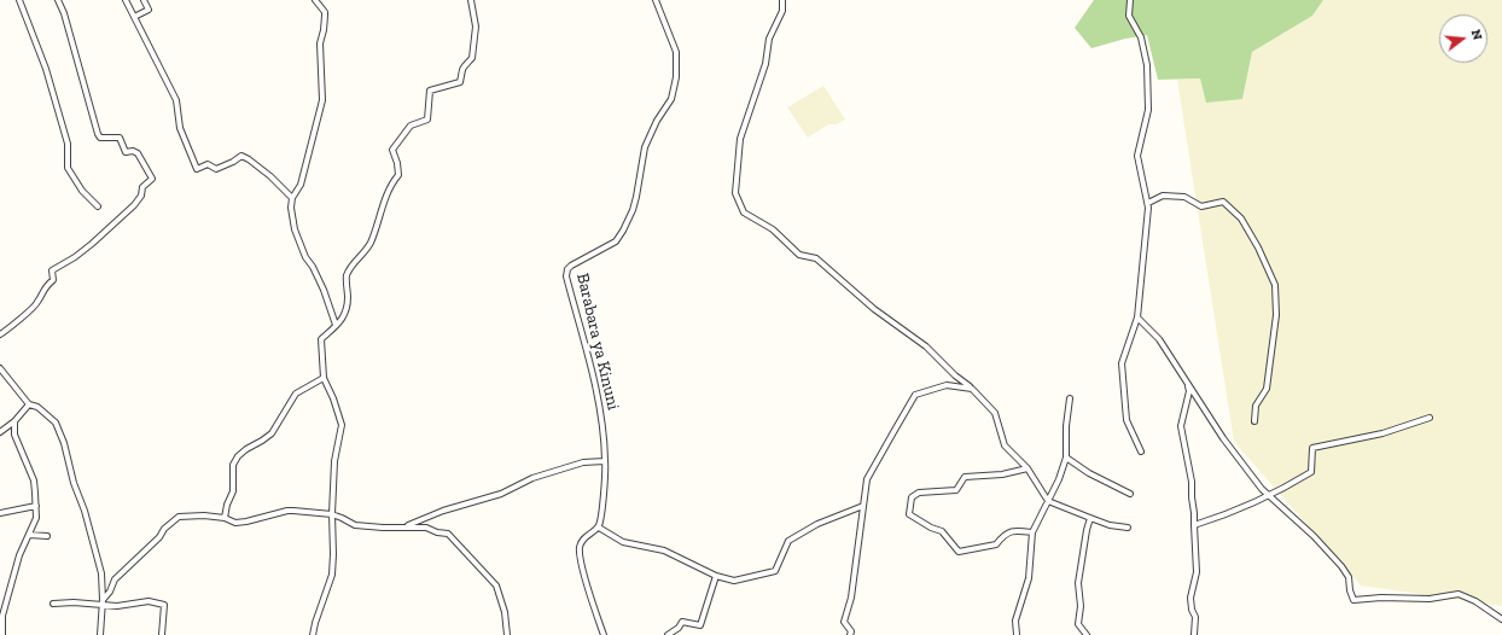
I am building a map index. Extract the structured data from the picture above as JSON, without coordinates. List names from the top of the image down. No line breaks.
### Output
{"streets":{"street":["Barabara ya Kinuni"]},"north":"right"}
